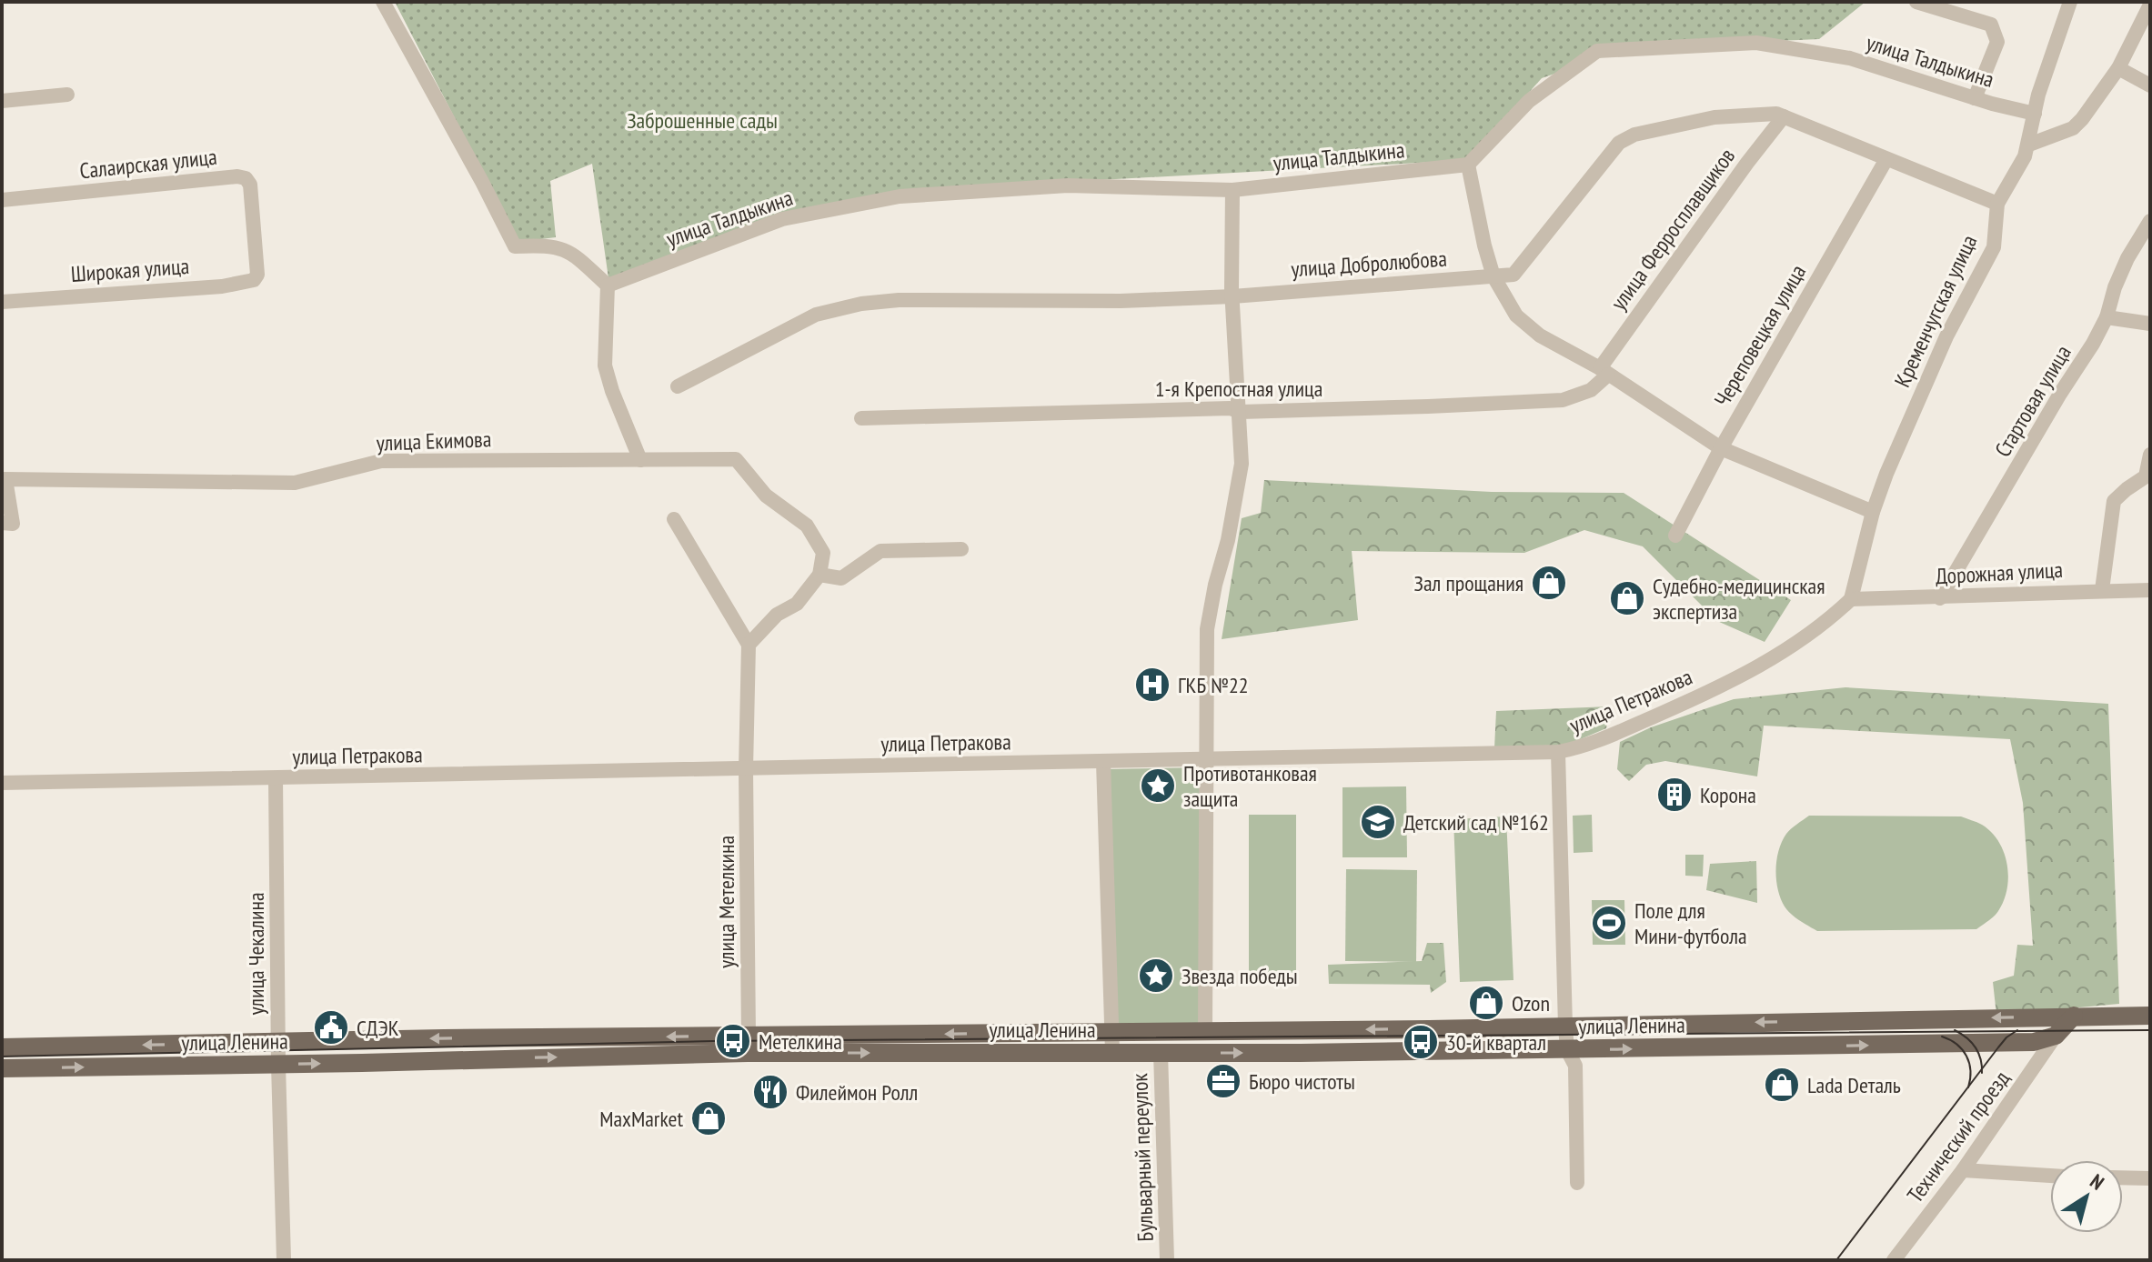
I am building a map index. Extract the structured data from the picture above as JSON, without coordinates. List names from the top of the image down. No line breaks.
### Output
{"streets":{"main road":["улица Ленина"],"street":["улица Талдыкина","Салаирская улица","улица Ферросплавщиков","улица Добролюбова","Широкая улица","Кременчугская улица","Череповецкая улица","1-я Крепостная улица","Стартовая улица","улица Екимова","Дорожная улица","улица Петракова","улица Метелкина","улица Чекалина","Технический проезд","Бульварный переулок"]},"crossings":[["улица Талдыкина","Кременчугская улица"],["Салаирская улица","Широкая улица"],["улица Ферросплавщиков","улица Добролюбова"],["улица Ферросплавщиков","1-я Крепостная улица"],["улица Добролюбова","Кременчугская улица"],["улица Добролюбова","Череповецкая улица"],["Кременчугская улица","Дорожная улица"],["Кременчугская улица","улица Петракова"],["Стартовая улица","Дорожная улица"],["Дорожная улица","улица Петракова"],["улица Петракова","улица Метелкина"],["улица Петракова","улица Чекалина"],["улица Метелкина","улица Ленина"],["улица Чекалина","улица Ленина"],["улица Ленина","Технический проезд"],["улица Ленина","Бульварный переулок"]],"parks":["Заброшенные сады"],"places":{"shop":["Зал прощания","Судебно-медицинская экспертиза","Ozon","Lada Dеталь","MaxMarket"],"hospital":["ГКБ №22"],"place":["Противотанковая защита","Звезда победы"],"building":["Корона"],"school or university":["Детский сад №162"],"sports":["Поле для Мини-футбола"],"public building":["СДЭК"],"bus stop":["Метелкина","30-й квартал"],"office":["Бюро чистоты"],"restaurant":["Филеймон Ролл"]},"north":"top right"}
